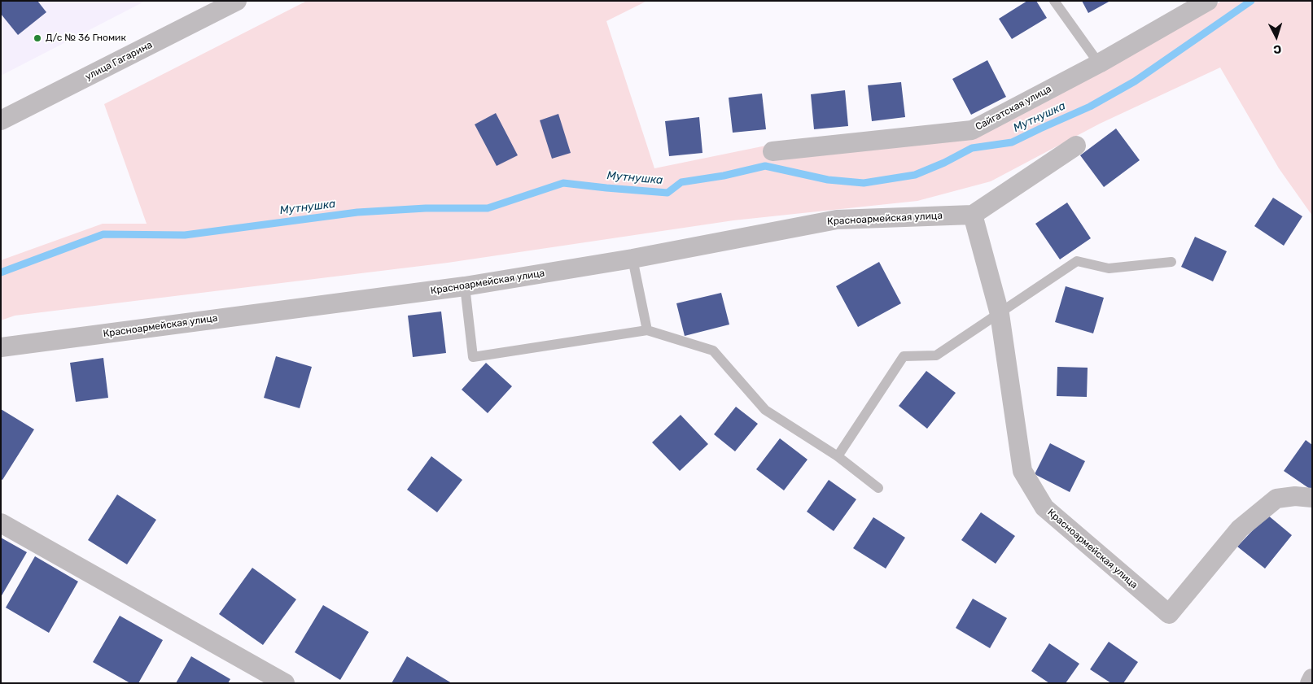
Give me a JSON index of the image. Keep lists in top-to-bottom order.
{
  "streets": {
    "street": ["улица Гагарина", "Сайгатская улица", "Красноармейская улица"]
  },
  "water": ["Мутнушка"],
  "places": ["Д/с № 36 Гномик"],
  "north": "bottom"
}
